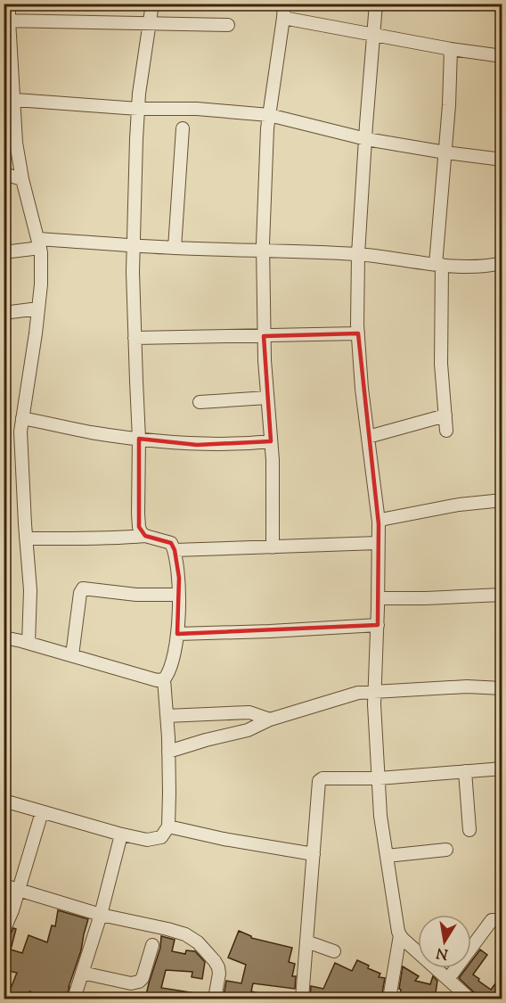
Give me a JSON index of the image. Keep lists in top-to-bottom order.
{
  "north": "bottom"
}
